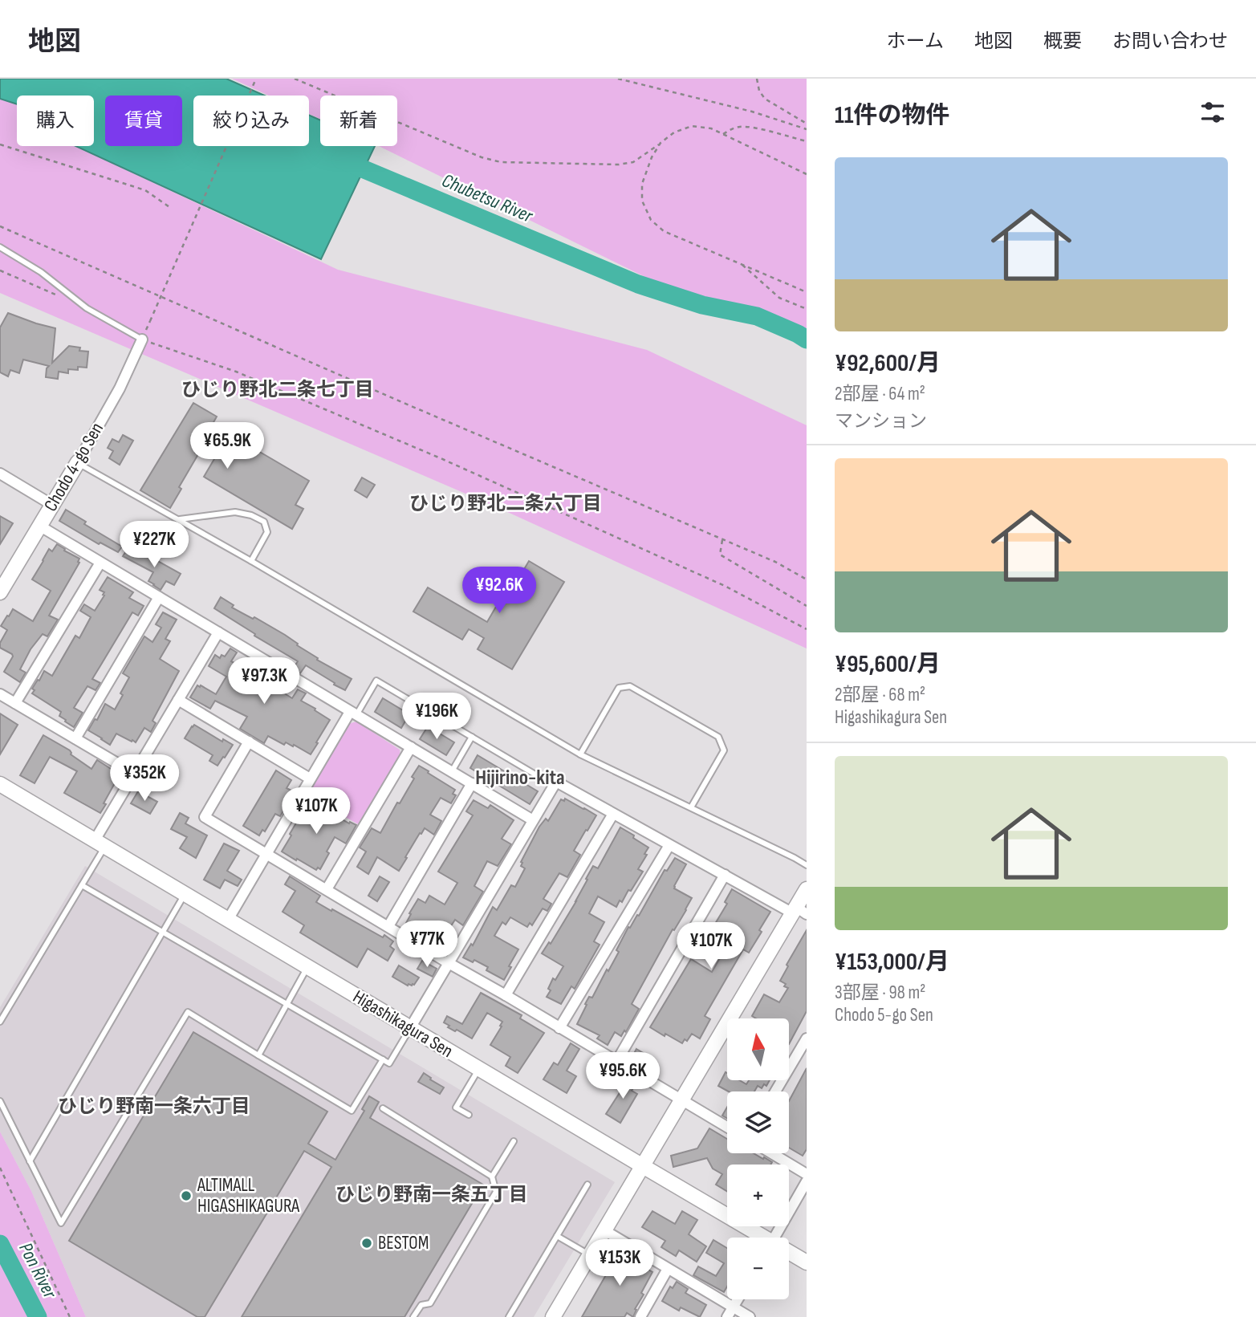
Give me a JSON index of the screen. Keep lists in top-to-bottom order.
{
  "streets": {
    "main road": ["Chodo 4-go Sen", "Higashikagura Sen"]
  },
  "districts": [
    "ひじり野北二条七丁目",
    "ひじり野北二条六丁目",
    "Hijirino-kita",
    "ひじり野南一条六丁目",
    "ひじり野南一条五丁目"
  ],
  "water": ["Chubetsu River", "Pon River"],
  "places": ["ALTIMALL HIGASHIKAGURA", "BESTOM"],
  "north": "top",
  "page": {
    "header": "地図",
    "nav": [
      "ホーム",
      "地図",
      "概要",
      "お問い合わせ"
    ],
    "heading": "11件の物件",
    "chip": [
      "購入",
      "賃貸",
      "絞り込み",
      "新着"
    ],
    "list": [
      {
        "name": "¥92,600/月",
        "note": "2部屋 · 64 m² · マンション"
      },
      {
        "name": "¥95,600/月",
        "note": "2部屋 · 68 m² · Higashikagura Sen"
      },
      {
        "name": "¥153,000/月",
        "note": "3部屋 · 98 m² · Chodo 5-go Sen"
      }
    ],
    "price": [
      "¥65.9K",
      "¥227K",
      "¥92.6K",
      "¥97.3K",
      "¥196K",
      "¥352K",
      "¥107K",
      "¥77K",
      "¥107K",
      "¥95.6K",
      "¥153K"
    ],
    "map_buttons": ["+", "−"]
  }
}
